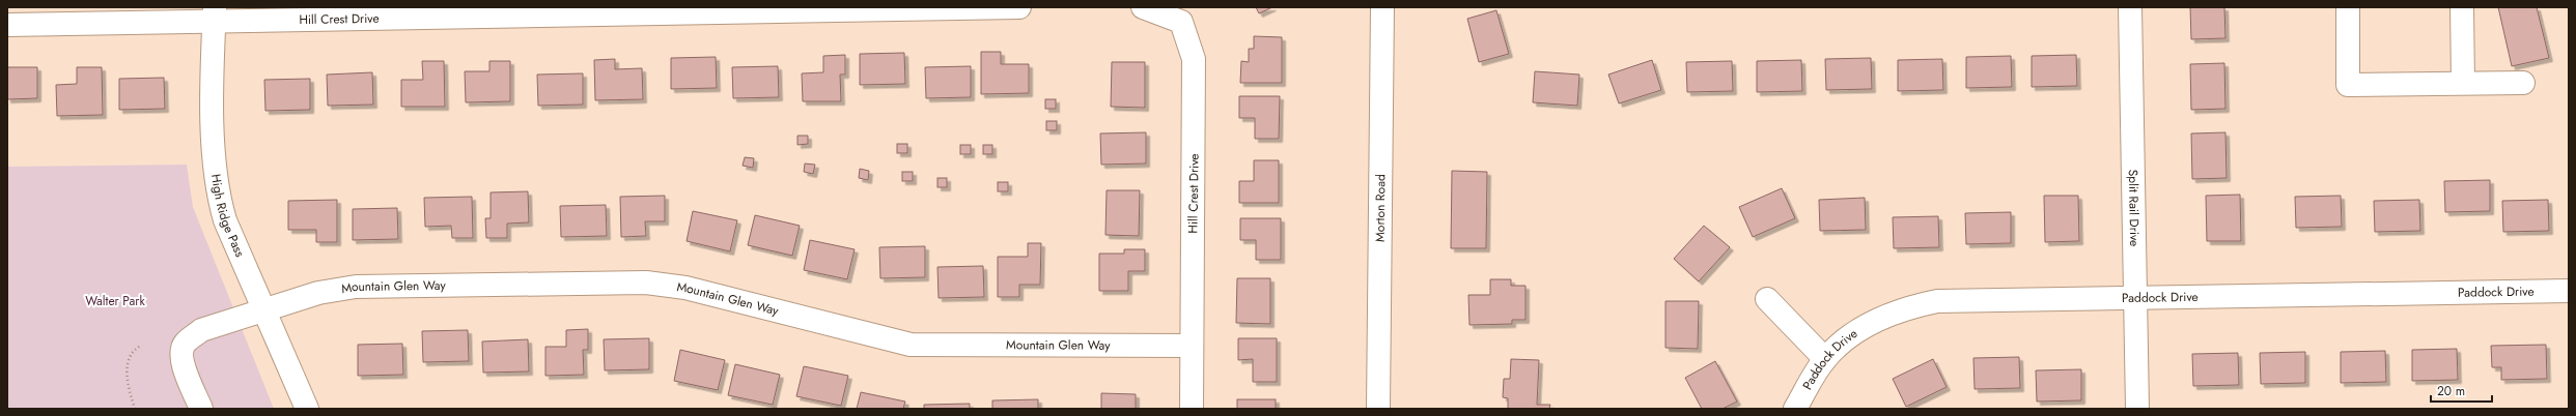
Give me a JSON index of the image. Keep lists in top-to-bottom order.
{
  "streets": {
    "street": [
      "Hill Crest Drive",
      "Morton Road",
      "Split Rail Drive",
      "High Ridge Pass",
      "Mountain Glen Way",
      "Paddock Drive"
    ]
  },
  "crossings": [
    ["Hill Crest Drive", "High Ridge Pass"],
    ["Hill Crest Drive", "Mountain Glen Way"],
    ["Split Rail Drive", "Paddock Drive"],
    ["High Ridge Pass", "Mountain Glen Way"]
  ],
  "parks": ["Walter Park"],
  "scale_bar": "20 m"
}
